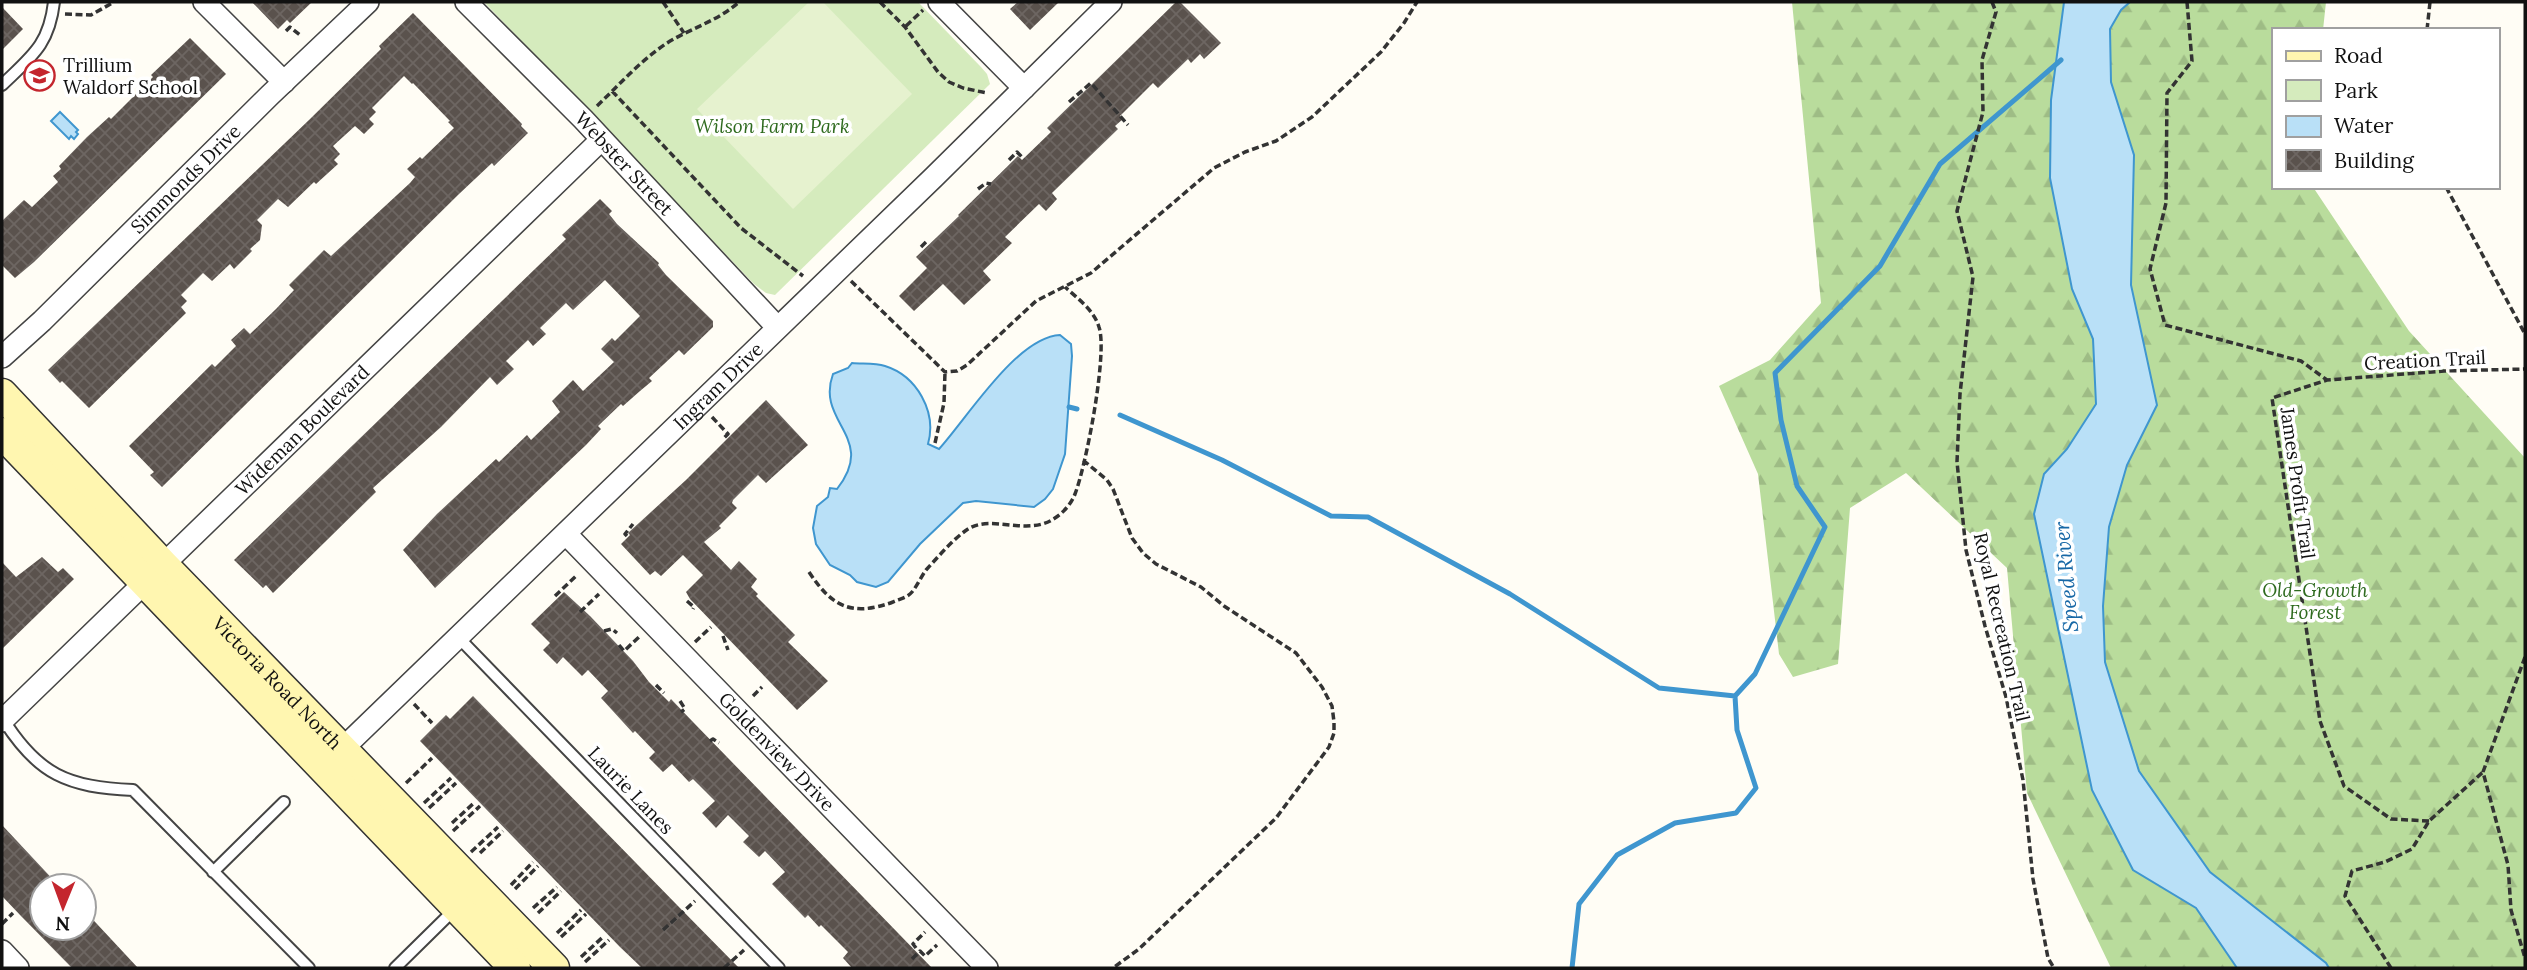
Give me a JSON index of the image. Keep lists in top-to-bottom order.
{
  "streets": {
    "main road": ["Victoria Road North"],
    "street": [
      "Webster Street",
      "Simmonds Drive",
      "Ingram Drive",
      "Wideman Boulevard",
      "Goldenview Drive"
    ],
    "lane": ["Laurie Lanes"],
    "path": ["Creation Trail", "James Profit Trail", "Royal Recreation Trail"]
  },
  "crossings": [
    ["Webster Street", "Ingram Drive"],
    ["Webster Street", "Wideman Boulevard"],
    ["Creation Trail", "James Profit Trail"],
    ["Ingram Drive", "Victoria Road North"],
    ["Ingram Drive", "Goldenview Drive"],
    ["Ingram Drive", "Laurie Lanes"],
    ["Wideman Boulevard", "Victoria Road North"]
  ],
  "water": ["Speed River"],
  "parks": ["Wilson Farm Park", "Old-Growth Forest"],
  "places": {
    "school or university": ["Trillium Waldorf School"]
  },
  "legend": [
    "Road",
    "Park",
    "Water",
    "Building"
  ],
  "north": "bottom"
}
